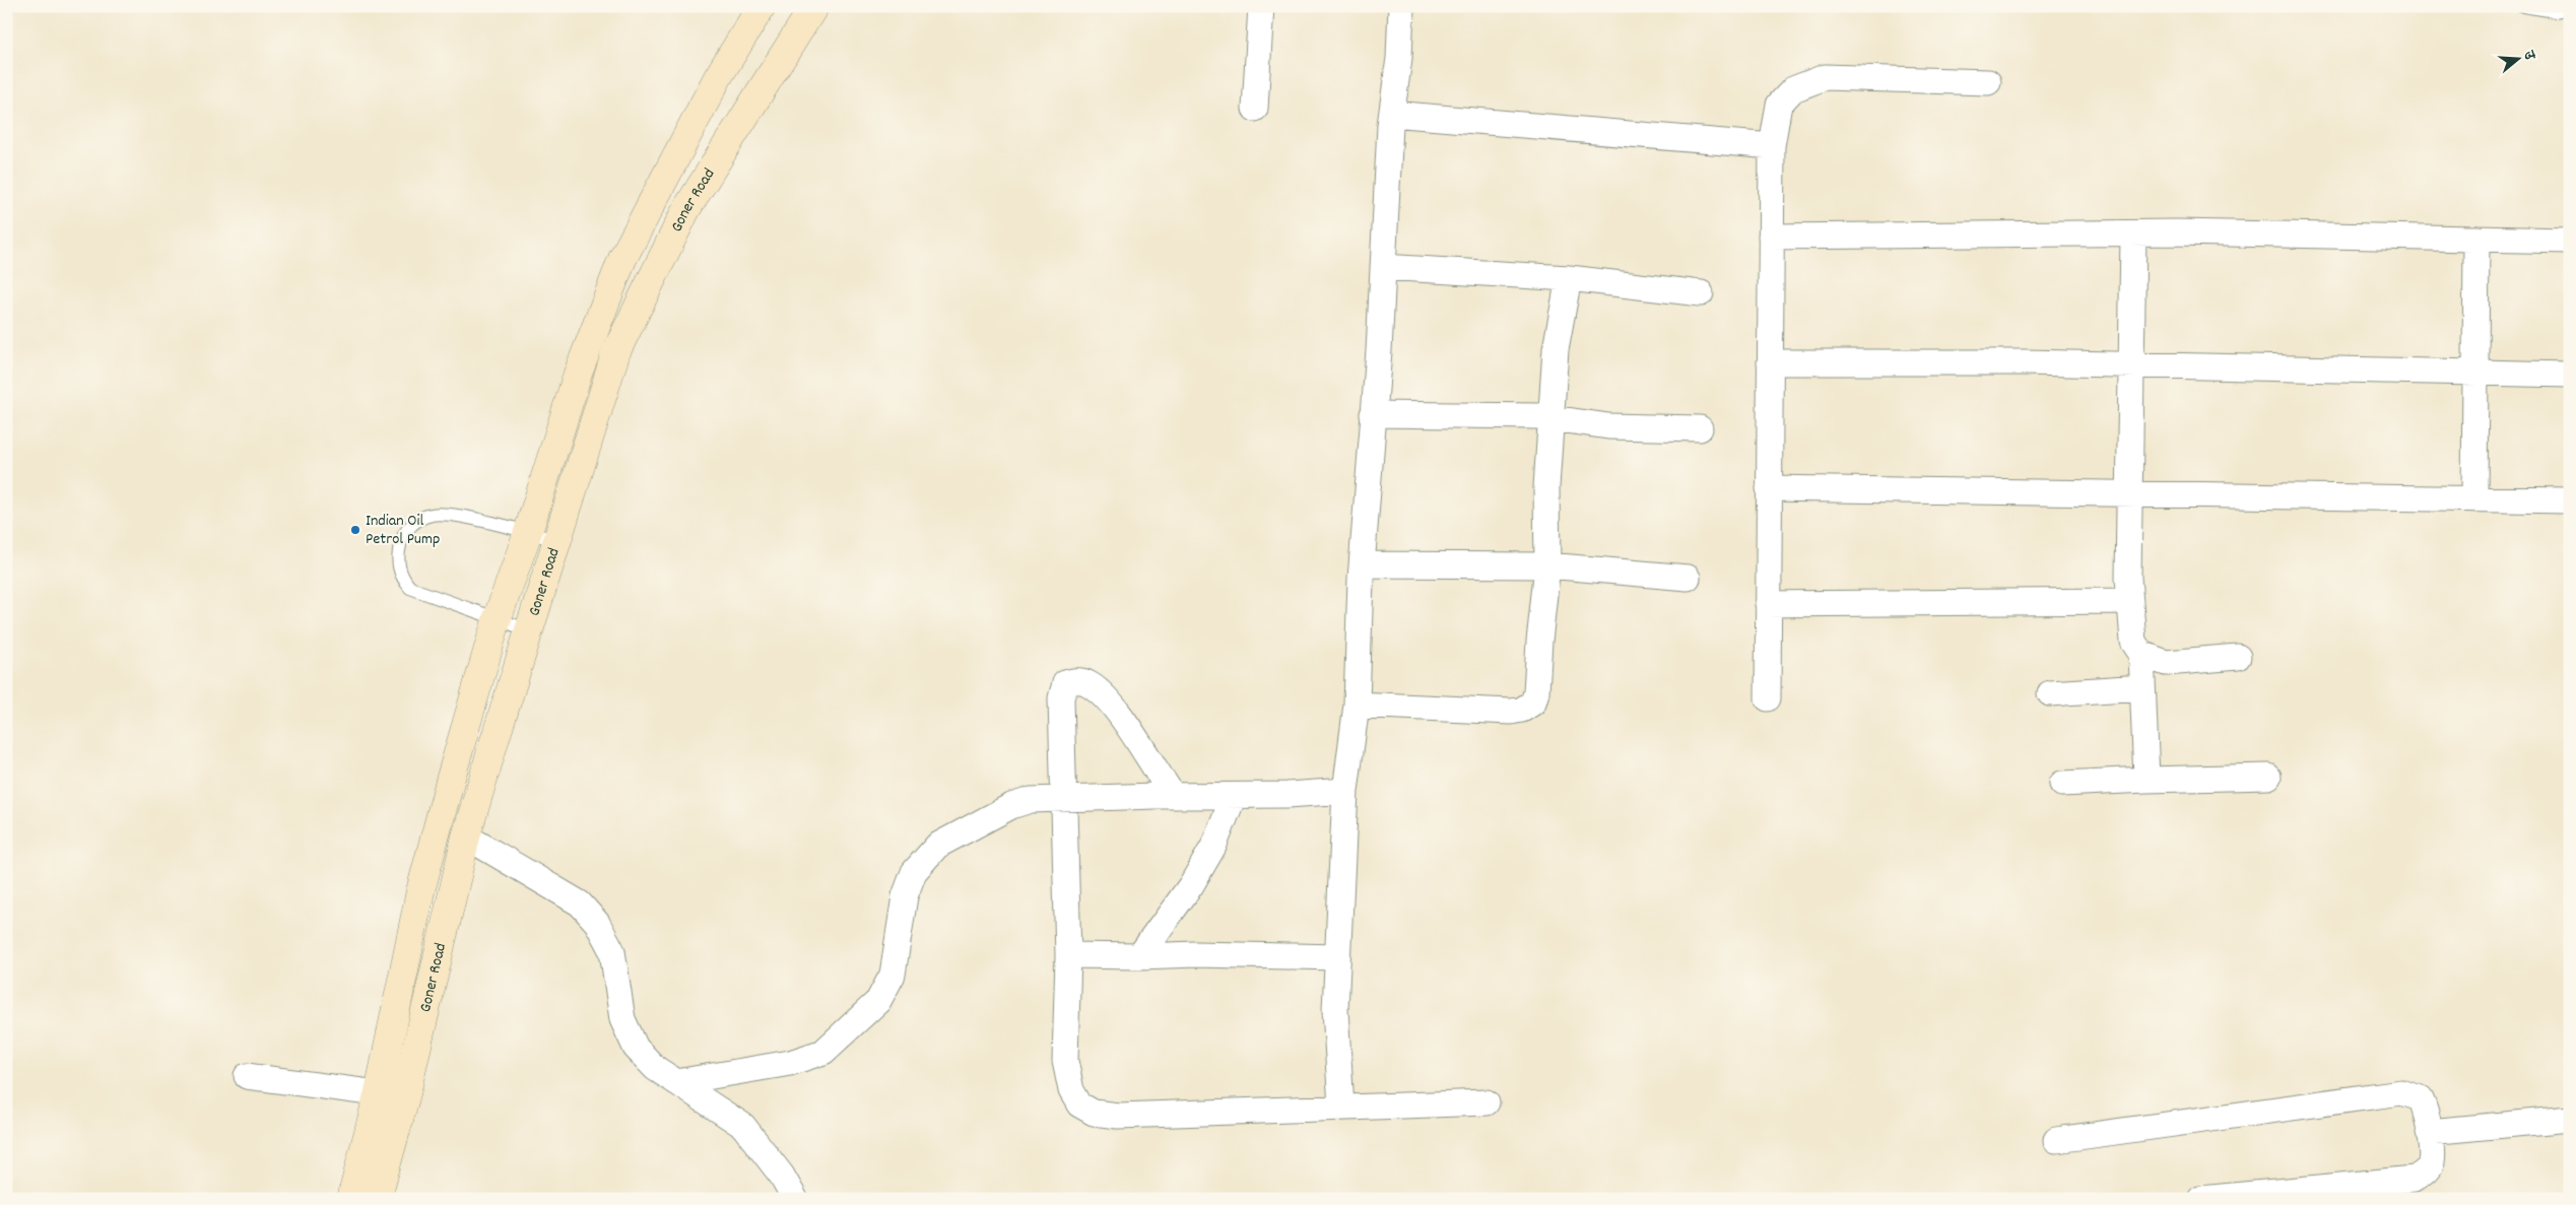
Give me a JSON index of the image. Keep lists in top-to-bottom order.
{
  "streets": {
    "street": ["Goner Road"]
  },
  "places": ["Indian Oil Petrol Pump"],
  "north": "right"
}
